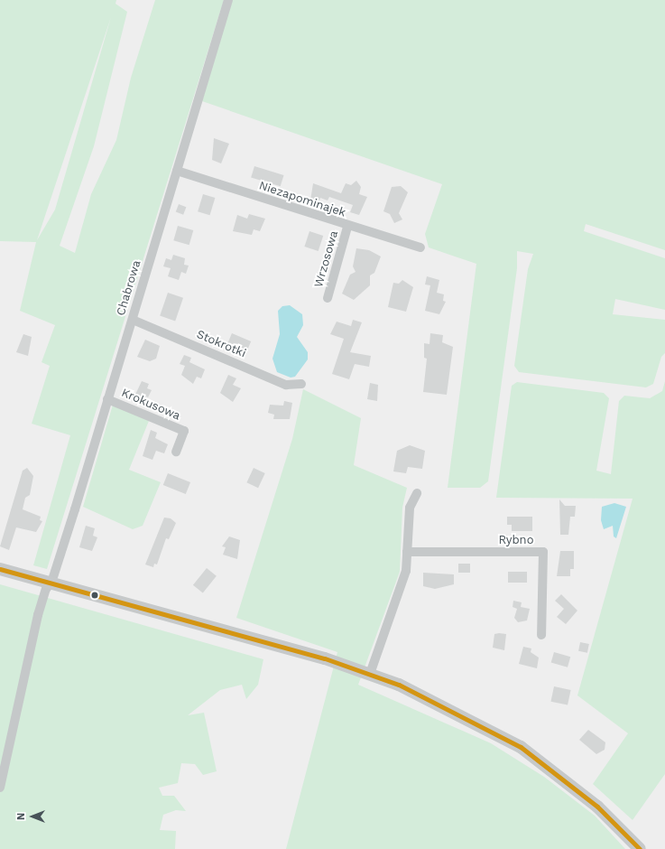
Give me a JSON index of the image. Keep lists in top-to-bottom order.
{
  "streets": {
    "street": [
      "Niezapominajek",
      "Wrzosowa",
      "Chabrowa",
      "Stokrotki",
      "Krokusowa",
      "Rybno"
    ]
  },
  "crossings": [
    ["Niezapominajek", "Wrzosowa"],
    ["Niezapominajek", "Chabrowa"],
    ["Chabrowa", "Stokrotki"],
    ["Chabrowa", "Krokusowa"]
  ],
  "north": "left"
}
